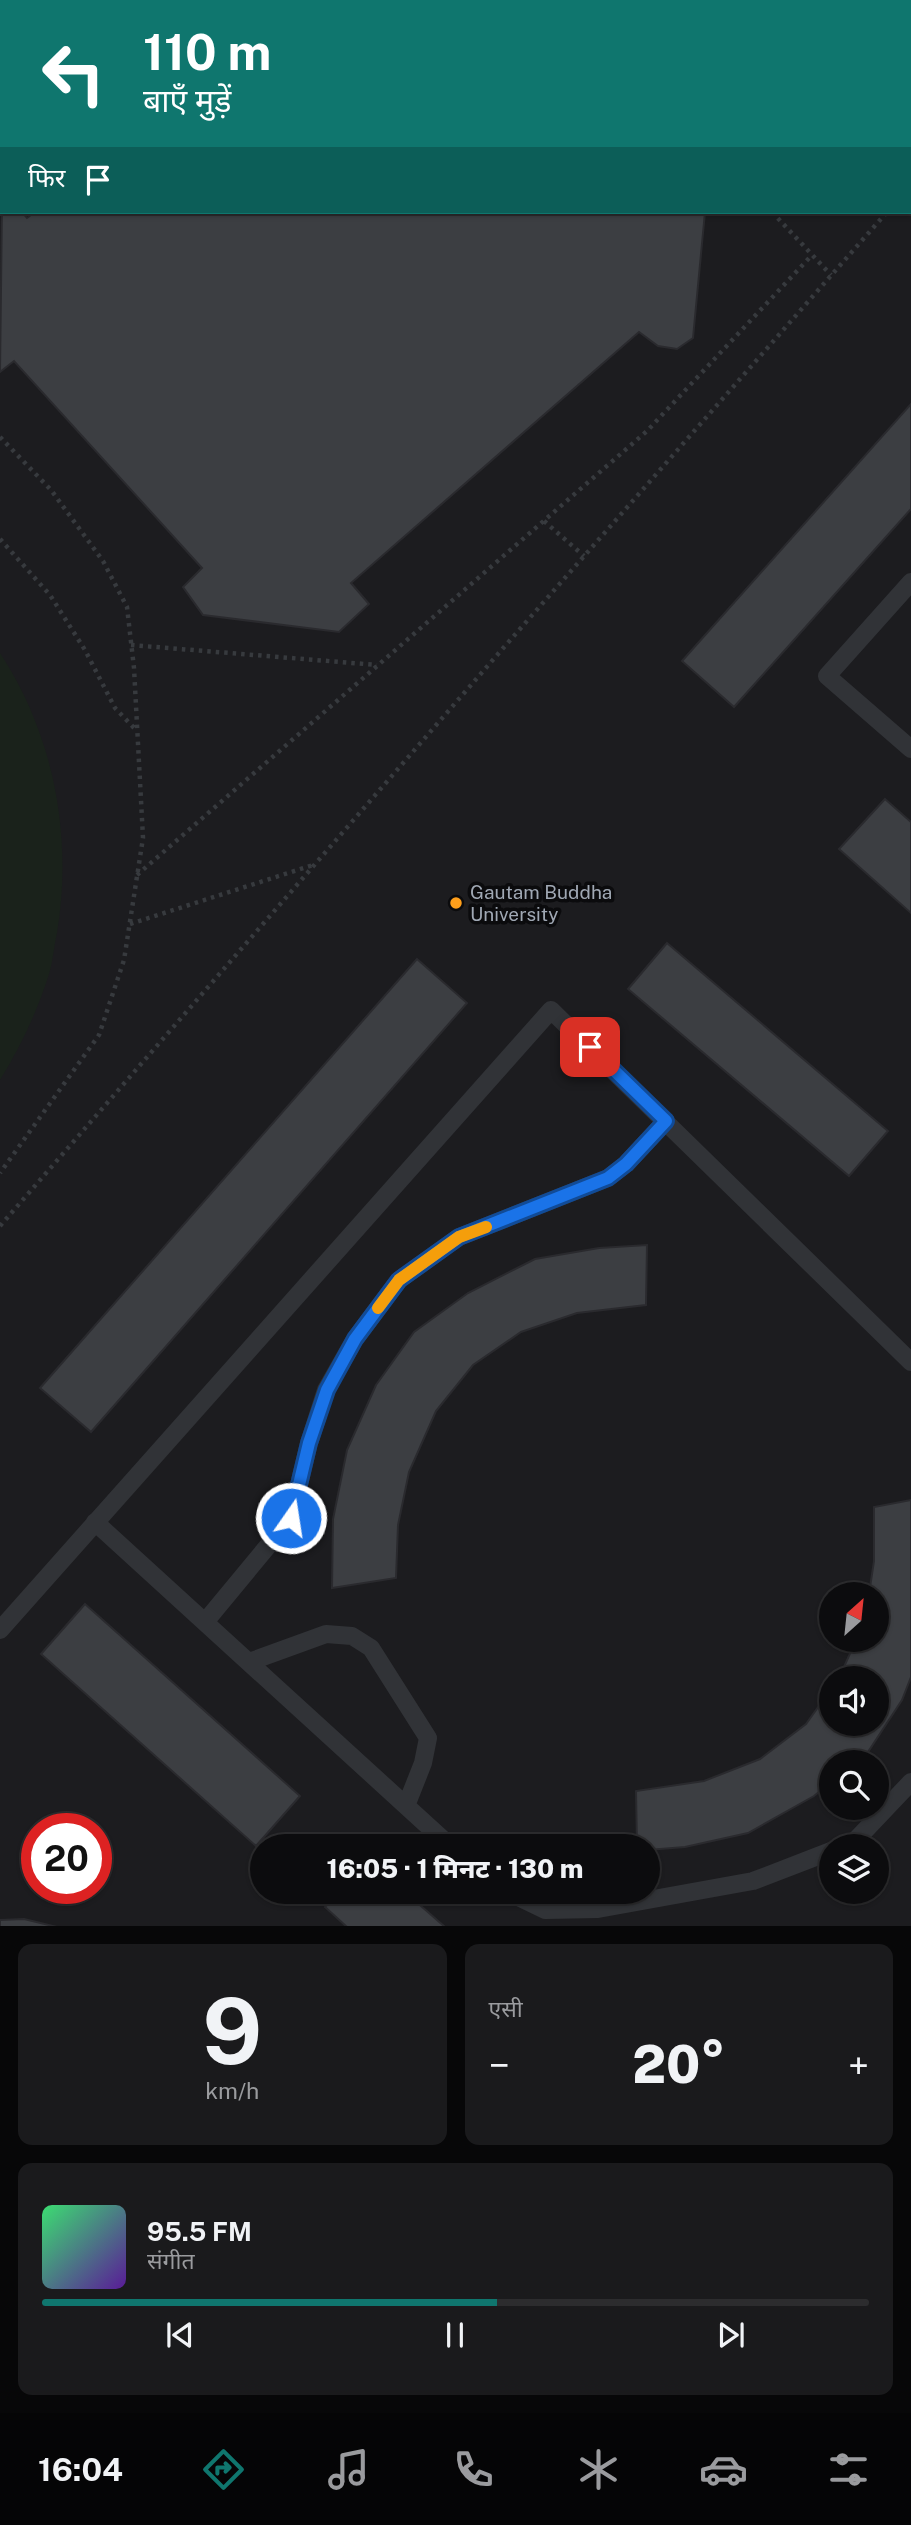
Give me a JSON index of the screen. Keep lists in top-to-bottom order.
{
  "places": ["Gautam Buddha University"],
  "north": "top right",
  "page": {
    "turn": ["110 m", "बाएँ मुड़ें"],
    "then": "फिर",
    "limit": "20",
    "trip": "16:05 · 1 मिनट · 130 m",
    "tile": [
      ["9", "km/h"],
      "एसी"
    ],
    "heat": ["−", "20°", "+"],
    "song": ["95.5 FM", "संगीत"],
    "tabs": "16:04"
  }
}
